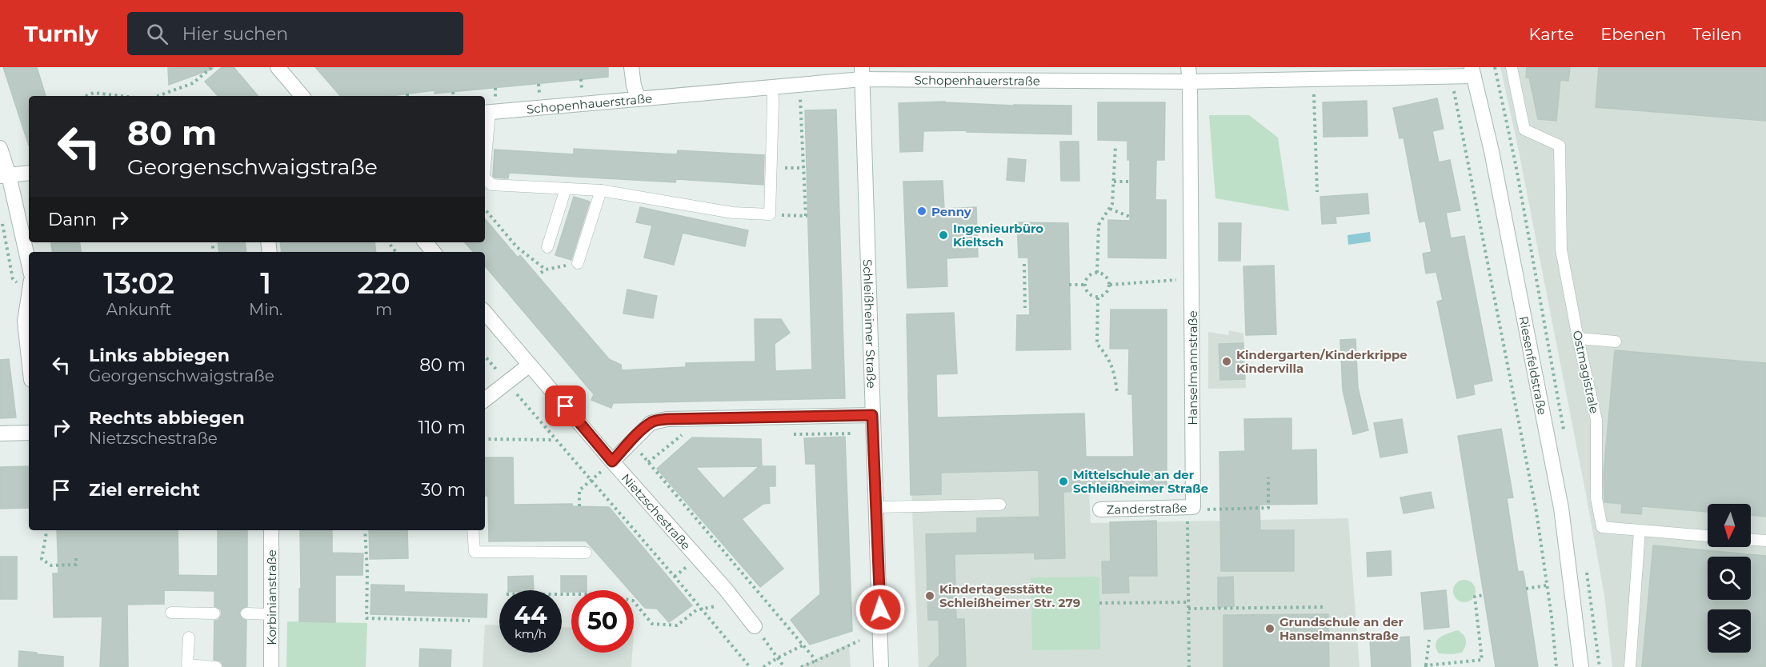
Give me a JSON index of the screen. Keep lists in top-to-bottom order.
{
  "streets": {
    "street": [
      "Schopenhauerstraße",
      "Schleißheimer Straße",
      "Riesenfeldstraße",
      "Hanselmannstraße",
      "Zanderstraße",
      "Nietzschestraße",
      "Korbinianstraße"
    ],
    "lane": ["Ostmagistrale"]
  },
  "crossings": [
    ["Schopenhauerstraße", "Schleißheimer Straße"],
    ["Schopenhauerstraße", "Riesenfeldstraße"],
    ["Schopenhauerstraße", "Hanselmannstraße"],
    ["Hanselmannstraße", "Zanderstraße"]
  ],
  "places": [
    "Penny",
    "Ingenieurbüro Kieltsch",
    "Kindergarten/Kinderkrippe Kindervilla",
    "Mittelschule an der Schleißheimer Straße",
    "Kindertagesstätte Schleißheimer Str. 279",
    "Grundschule an der Hanselmannstraße"
  ],
  "north": "bottom",
  "page": {
    "header": "Turnly",
    "search": "Hier suchen",
    "nav": ["Karte", "Ebenen", "Teilen"],
    "turn": ["80 m", "Georgenschwaigstraße"],
    "then": "Dann",
    "eta": [
      "13:02",
      "Ankunft",
      "1",
      "Min.",
      "220",
      "m"
    ],
    "list": [
      {
        "name": "Links abbiegen",
        "note": "Georgenschwaigstraße",
        "value": "80 m"
      },
      {
        "name": "Rechts abbiegen",
        "note": "Nietzschestraße",
        "value": "110 m"
      },
      {
        "name": "Ziel erreicht",
        "value": "30 m"
      }
    ],
    "speed": "44 km/h",
    "limit": "50"
  }
}
